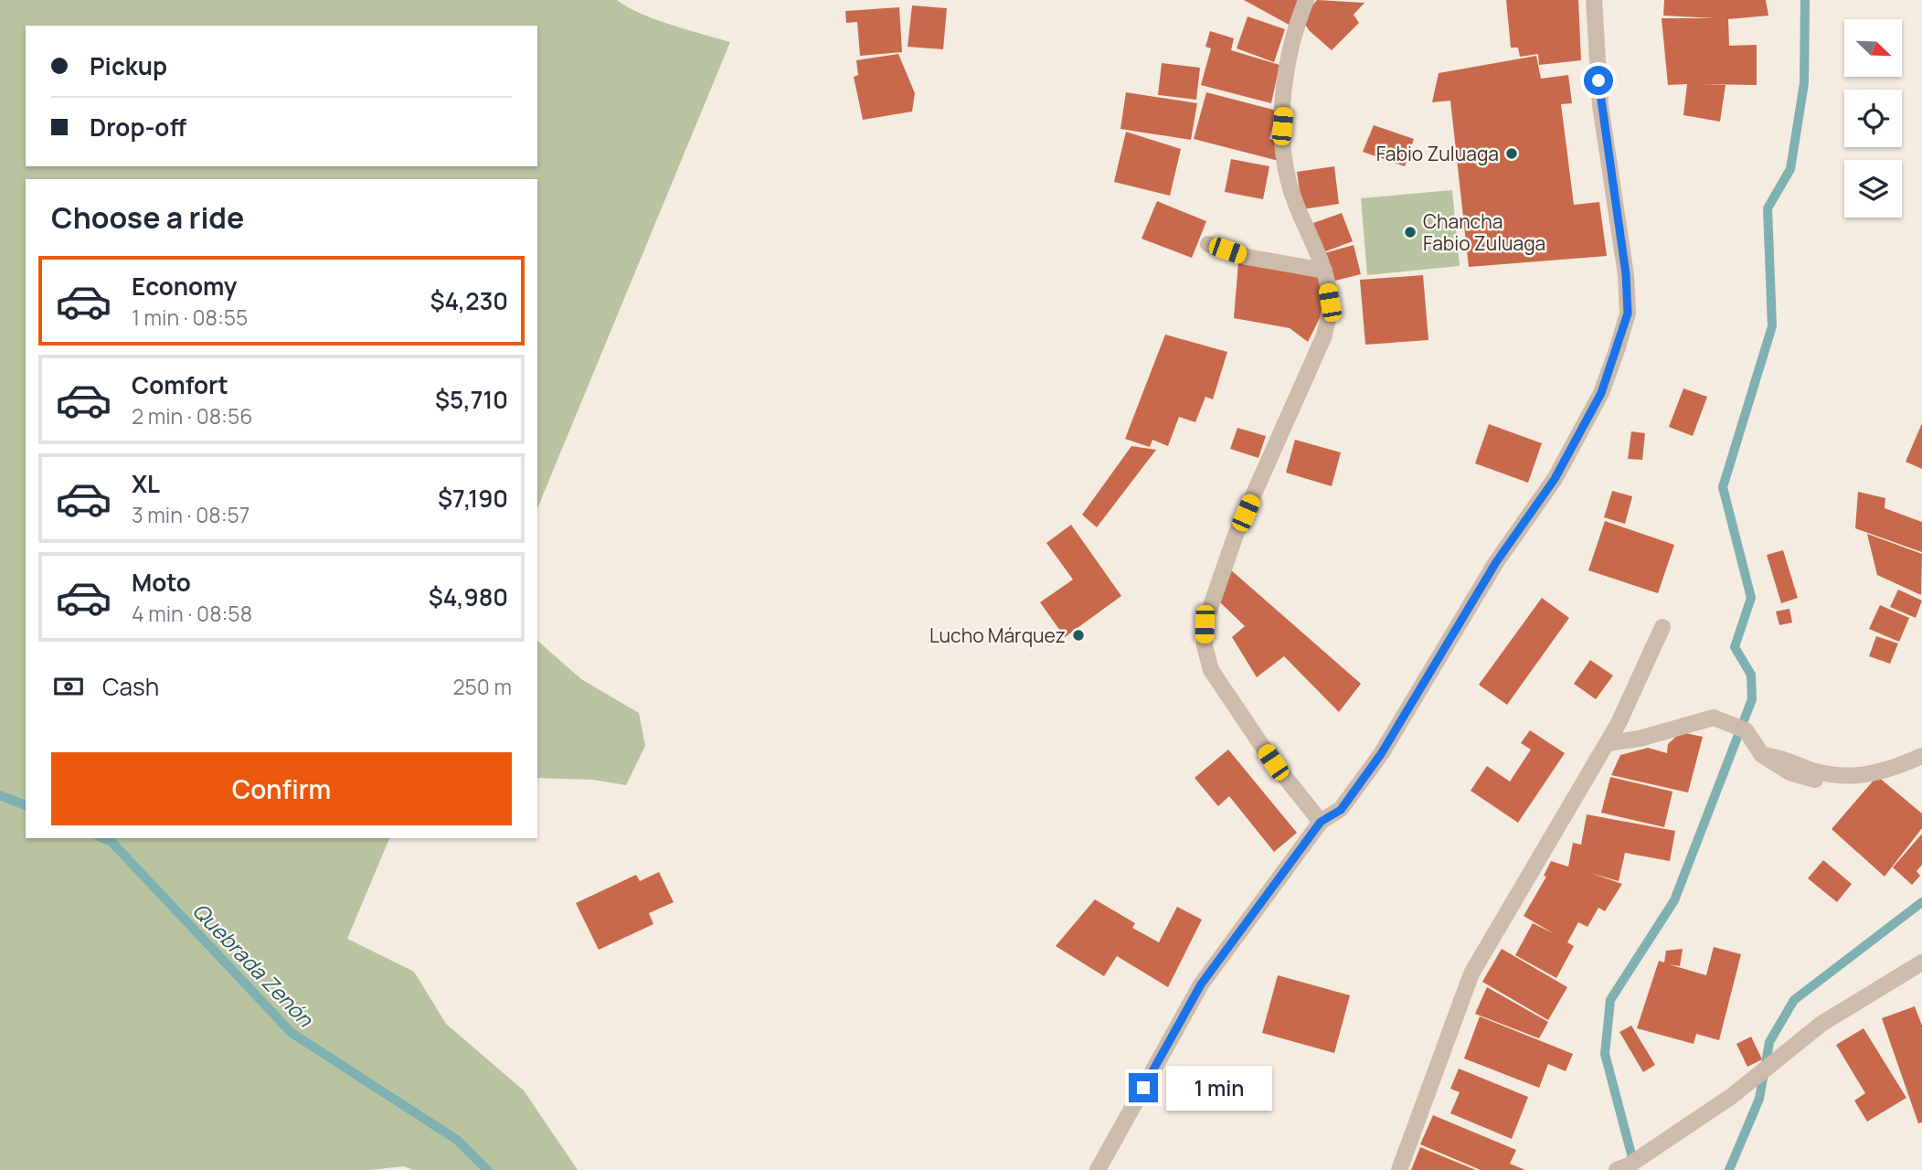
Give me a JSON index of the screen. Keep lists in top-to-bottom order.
{
  "water": ["Quebrada Zenón"],
  "places": ["Fabio Zuluaga", "Chancha Fabio Zuluaga", "Lucho Márquez"],
  "north": "bottom right",
  "page": {
    "banner": ["Pickup", "Drop-off"],
    "heading": "Choose a ride",
    "list": [
      {
        "name": "Economy",
        "note": "1 min · 08:55",
        "value": "$4,230"
      },
      {
        "name": "Comfort",
        "note": "2 min · 08:56",
        "value": "$5,710"
      },
      {
        "name": "XL",
        "note": "3 min · 08:57",
        "value": "$7,190"
      },
      {
        "name": "Moto",
        "note": "4 min · 08:58",
        "value": "$4,980"
      }
    ],
    "pay": ["Cash", "250 m"],
    "buttons": "Confirm",
    "bubble": "1 min"
  }
}
